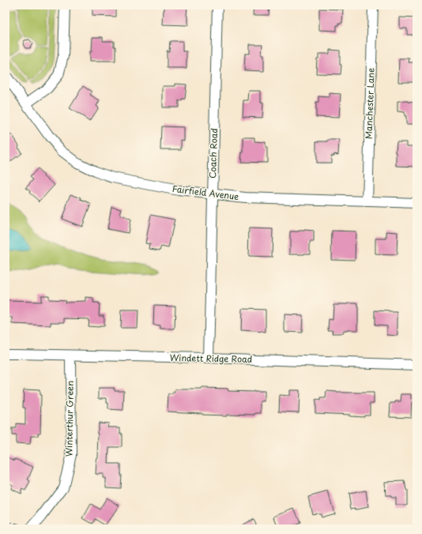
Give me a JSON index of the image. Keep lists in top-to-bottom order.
{
  "streets": {
    "street": [
      "Manchester Lane",
      "Coach Road",
      "Fairfield Avenue",
      "Windett Ridge Road",
      "Winterthur Green"
    ]
  },
  "crossings": [
    ["Manchester Lane", "Fairfield Avenue"],
    ["Coach Road", "Fairfield Avenue"],
    ["Coach Road", "Windett Ridge Road"],
    ["Windett Ridge Road", "Winterthur Green"]
  ]
}
